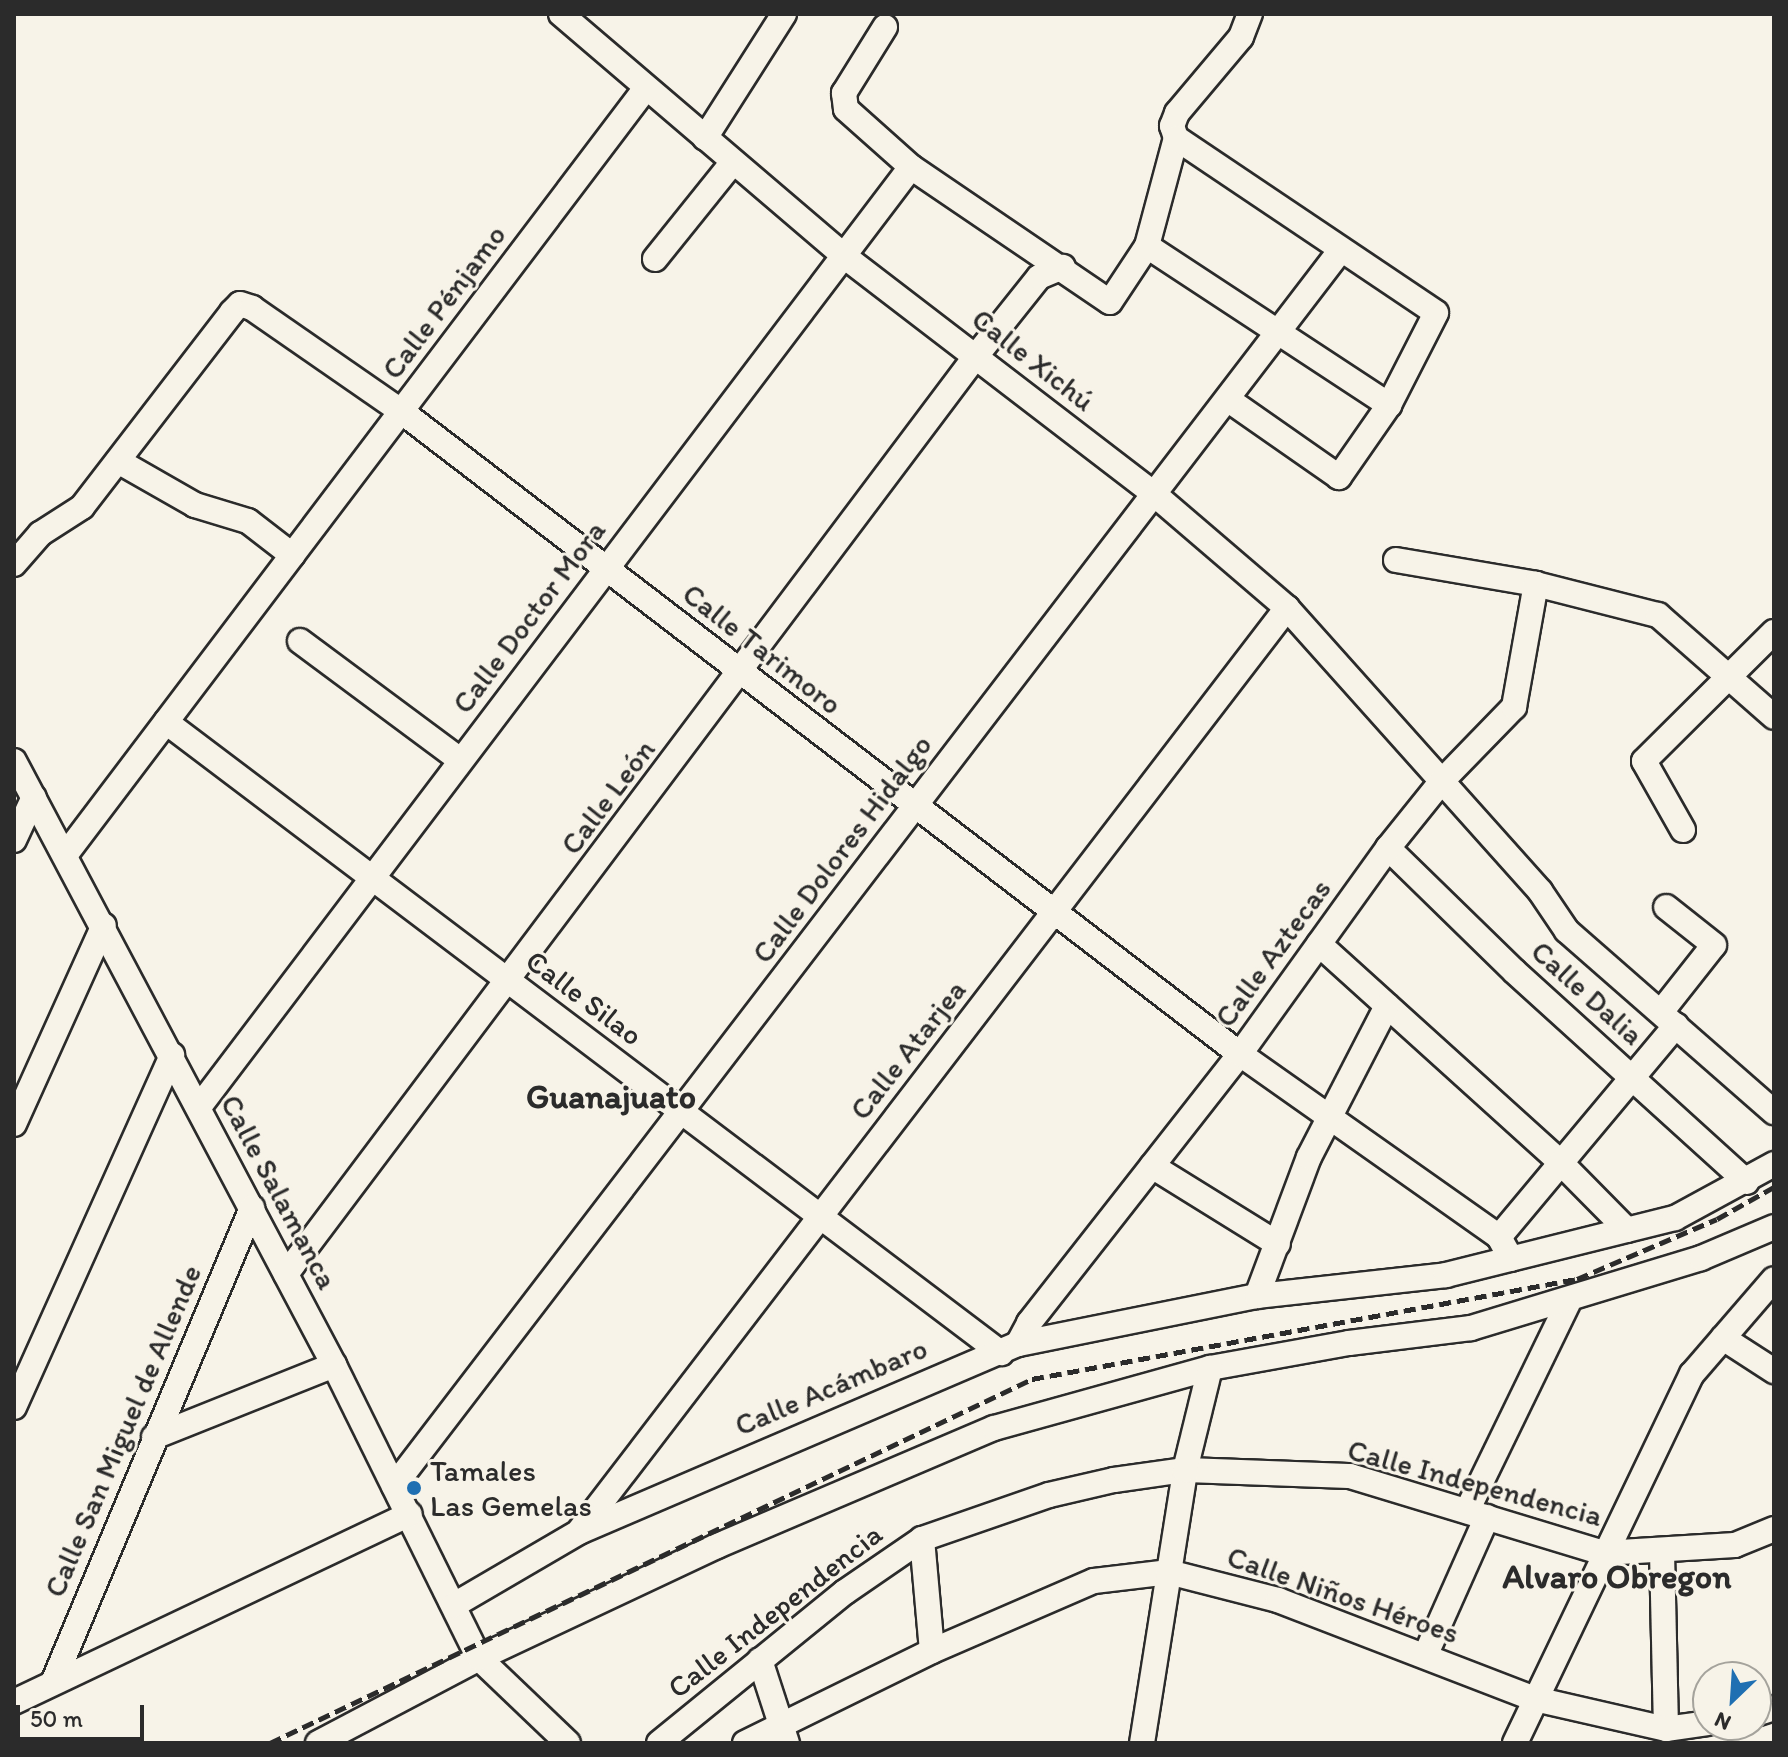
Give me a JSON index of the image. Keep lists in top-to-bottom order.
{
  "streets": {
    "street": [
      "Calle Pénjamo",
      "Calle Xichú",
      "Calle Doctor Mora",
      "Calle Tarimoro",
      "Calle León",
      "Calle Dolores Hidalgo",
      "Calle Aztecas",
      "Calle Dalia",
      "Calle Silao",
      "Calle Atarjea",
      "Calle Salamanca",
      "Calle Acámbaro",
      "Calle San Miguel de Allende",
      "Calle Independencia",
      "Calle Niños Héroes"
    ]
  },
  "crossings": [
    ["Calle Pénjamo", "Calle Xichú"],
    ["Calle Pénjamo", "Calle Tarimoro"],
    ["Calle Pénjamo", "Calle Silao"],
    ["Calle Pénjamo", "Calle Salamanca"],
    ["Calle Xichú", "Calle Doctor Mora"],
    ["Calle Xichú", "Calle León"],
    ["Calle Xichú", "Calle Dolores Hidalgo"],
    ["Calle Xichú", "Calle Aztecas"],
    ["Calle Xichú", "Calle Atarjea"],
    ["Calle Doctor Mora", "Calle Tarimoro"],
    ["Calle Doctor Mora", "Calle Silao"],
    ["Calle Doctor Mora", "Calle Salamanca"],
    ["Calle Tarimoro", "Calle León"],
    ["Calle Tarimoro", "Calle Dolores Hidalgo"],
    ["Calle Tarimoro", "Calle Aztecas"],
    ["Calle Tarimoro", "Calle Atarjea"],
    ["Calle León", "Calle Silao"],
    ["Calle León", "Calle Salamanca"],
    ["Calle Dolores Hidalgo", "Calle Silao"],
    ["Calle Dolores Hidalgo", "Calle Salamanca"],
    ["Calle Aztecas", "Calle Dalia"],
    ["Calle Aztecas", "Calle Silao"],
    ["Calle Aztecas", "Calle Acámbaro"],
    ["Calle Dalia", "Calle Acámbaro"],
    ["Calle Silao", "Calle Atarjea"],
    ["Calle Silao", "Calle Acámbaro"],
    ["Calle Atarjea", "Calle Acámbaro"],
    ["Calle Salamanca", "Calle Acámbaro"],
    ["Calle Salamanca", "Calle San Miguel de Allende"]
  ],
  "districts": ["Guanajuato", "Alvaro Obregon"],
  "places": ["Tamales Las Gemelas"],
  "scale_bar": "50 m",
  "north": "bottom left"
}
